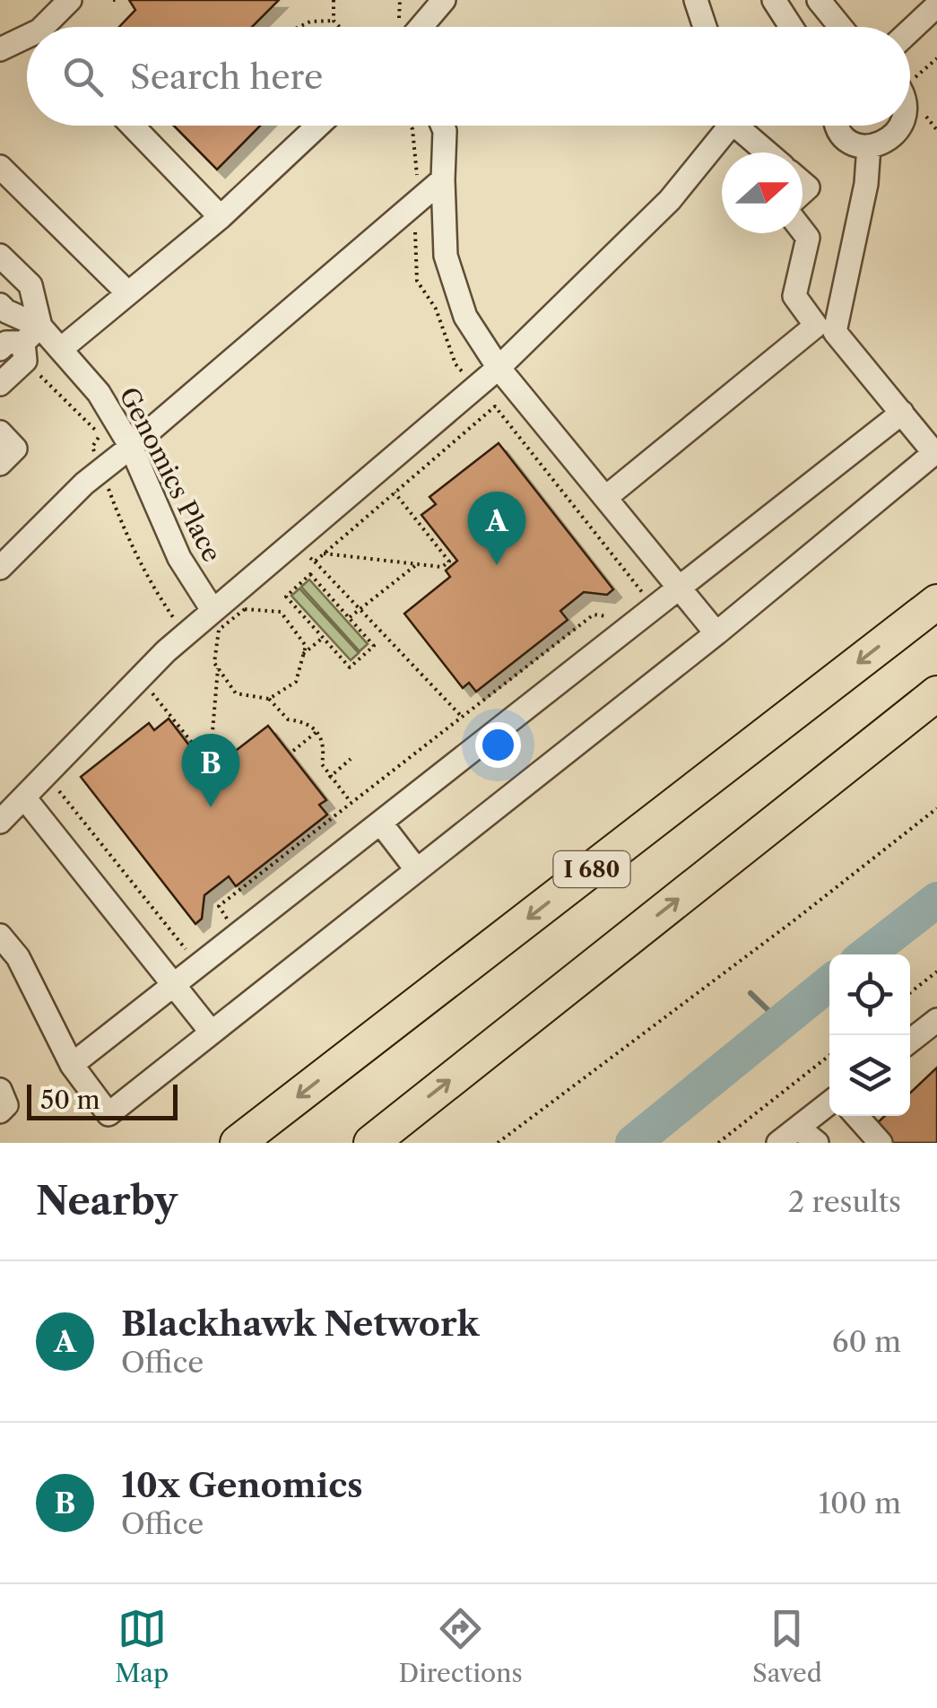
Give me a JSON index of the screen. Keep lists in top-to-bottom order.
{
  "streets": {
    "highway": ["I 680"],
    "street": ["Genomics Place"]
  },
  "scale_bar": "50 m",
  "north": "right",
  "page": {
    "search": "Search here",
    "pins": ["A", "B"],
    "scale": "50 m",
    "heading": ["Nearby", "2 results"],
    "list": [
      {
        "mark": "A",
        "name": "Blackhawk Network",
        "note": "Office",
        "value": "60 m"
      },
      {
        "mark": "B",
        "name": "10x Genomics",
        "note": "Office",
        "value": "100 m"
      }
    ],
    "nav": ["Map", "Directions", "Saved"]
  }
}
